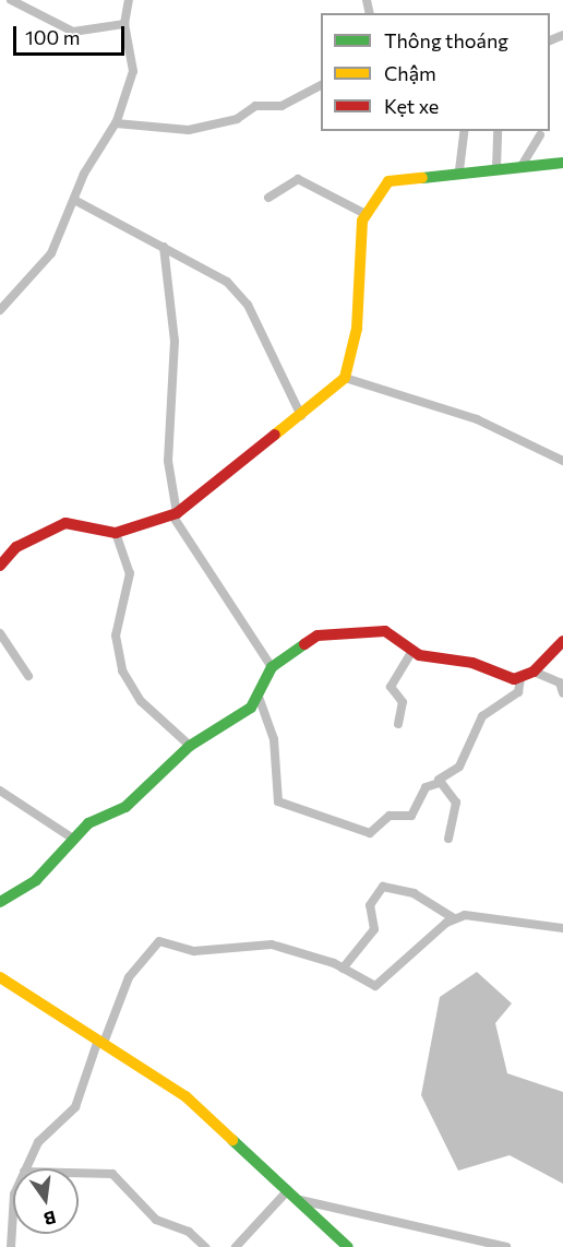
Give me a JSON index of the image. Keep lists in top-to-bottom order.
{
  "legend": ["Thông thoáng", "Chậm", "Kẹt xe"],
  "scale_bar": "100 m",
  "north": "bottom"
}
